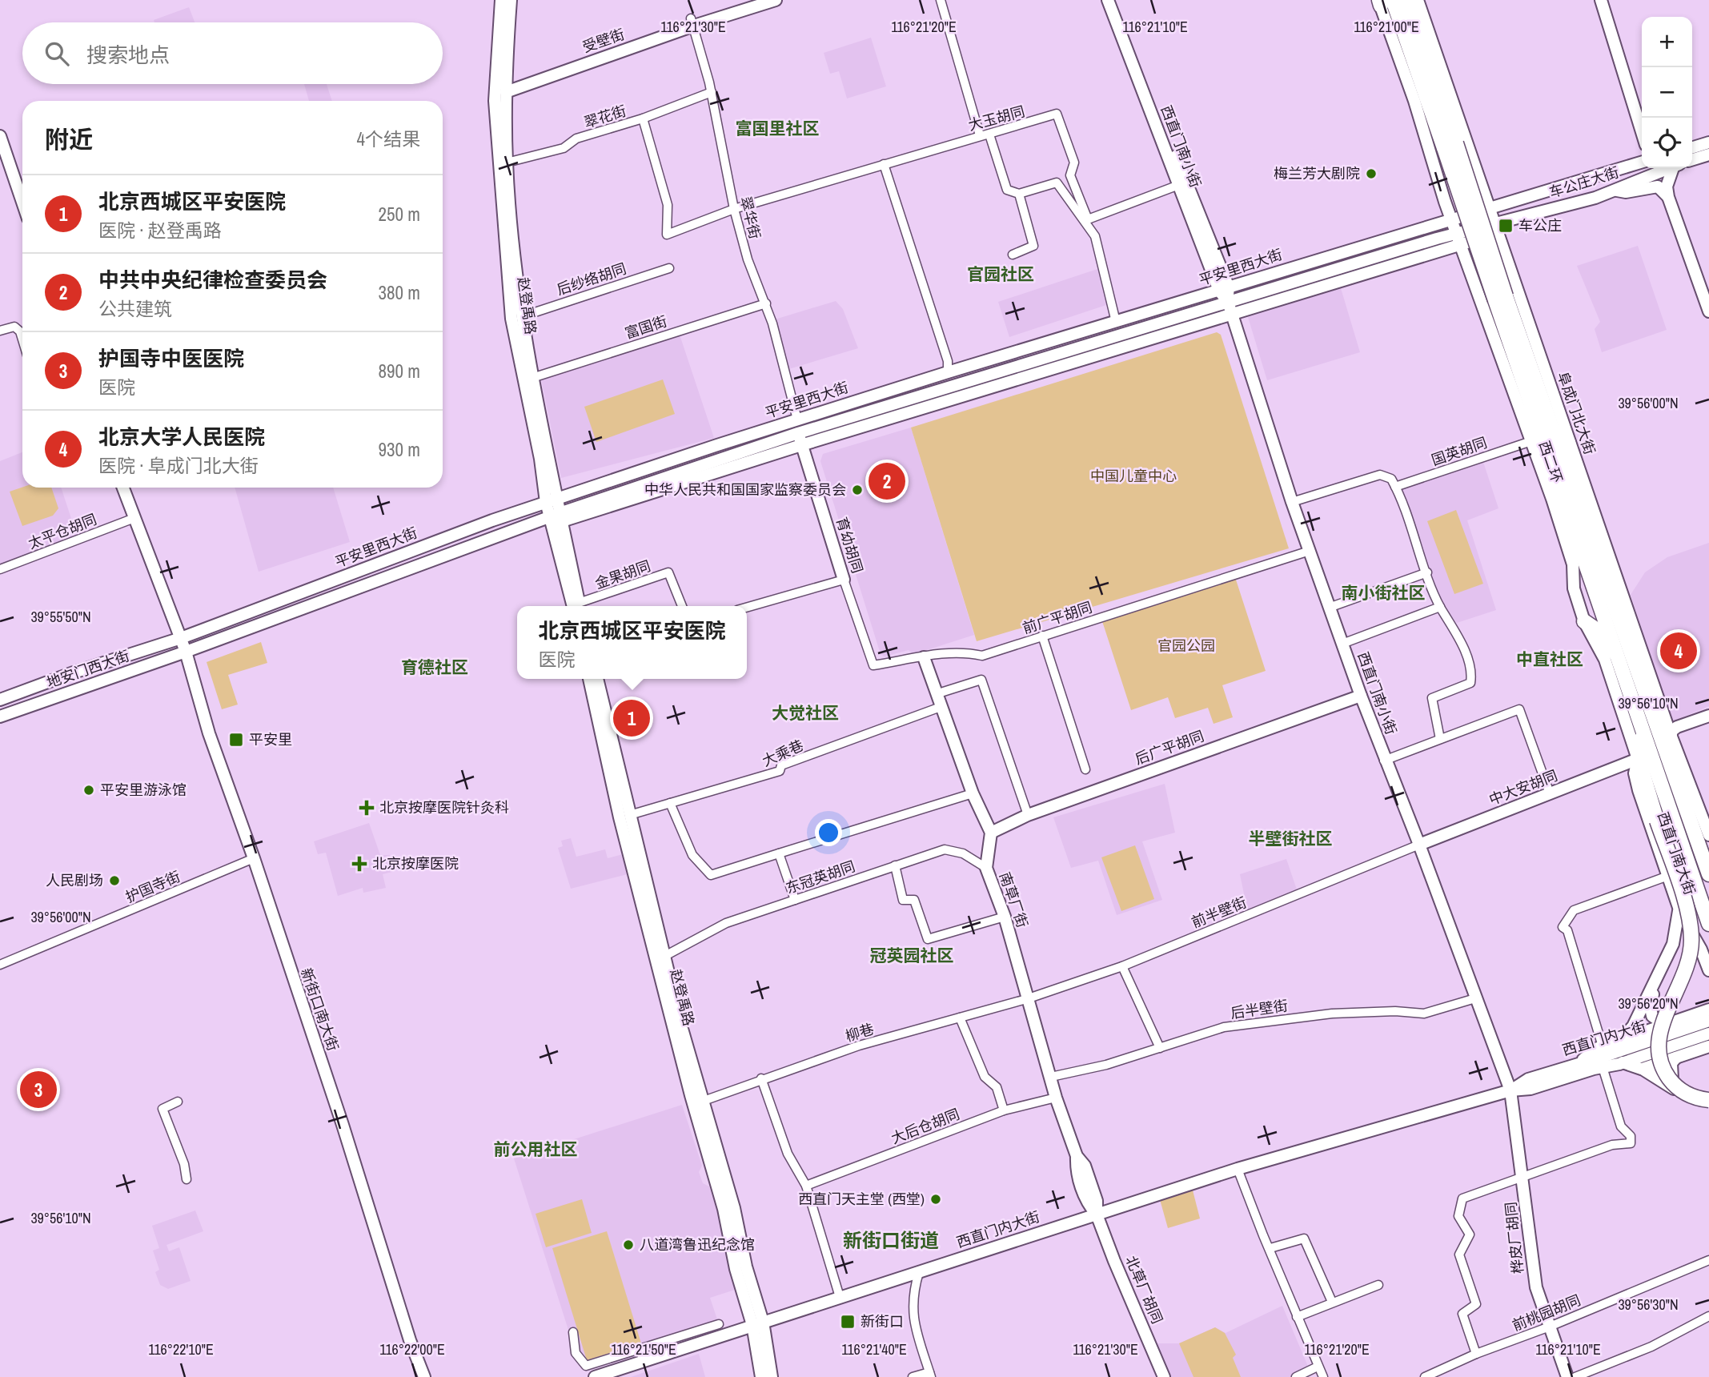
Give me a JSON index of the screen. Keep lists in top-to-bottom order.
{
  "streets": {
    "highway": ["西二环"],
    "main road": [
      "受壁街",
      "西直门南小街",
      "车公庄大街",
      "平安里西大街",
      "赵登禹路",
      "阜成门北大街",
      "育幼胡同",
      "地安门西大街",
      "后广平胡同",
      "中大安胡同",
      "西直门南大街",
      "南草厂街",
      "新街口南大街",
      "西直门内大街",
      "桦皮厂胡同",
      "北草厂胡同"
    ],
    "street": [
      "翠花街",
      "大玉胡同",
      "翠华街",
      "后纱络胡同",
      "富国街",
      "国英胡同",
      "太平仓胡同",
      "金果胡同",
      "前广平胡同",
      "大乘巷",
      "东冠英胡同",
      "护国寺街",
      "前半壁街",
      "后半壁街",
      "柳巷",
      "大后仓胡同",
      "前桃园胡同"
    ]
  },
  "crossings": [
    ["受壁街", "翠华街"],
    ["受壁街", "赵登禹路"],
    ["翠花街", "大玉胡同"],
    ["翠花街", "翠华街"],
    ["翠花街", "赵登禹路"],
    ["大玉胡同", "西直门南小街"],
    ["大玉胡同", "翠华街"],
    ["西直门南小街", "平安里西大街"],
    ["西直门南小街", "前广平胡同"],
    ["西直门南小街", "后广平胡同"],
    ["西直门南小街", "中大安胡同"],
    ["西直门南小街", "前半壁街"],
    ["西直门南小街", "后半壁街"],
    ["西直门南小街", "西直门内大街"],
    ["西直门南小街", "桦皮厂胡同"],
    ["车公庄大街", "平安里西大街"],
    ["车公庄大街", "阜成门北大街"],
    ["翠华街", "平安里西大街"],
    ["翠华街", "富国街"],
    ["翠华街", "育幼胡同"],
    ["平安里西大街", "赵登禹路"],
    ["平安里西大街", "育幼胡同"],
    ["平安里西大街", "地安门西大街"],
    ["平安里西大街", "新街口南大街"],
    ["后纱络胡同", "赵登禹路"],
    ["赵登禹路", "富国街"],
    ["赵登禹路", "大乘巷"],
    ["赵登禹路", "东冠英胡同"],
    ["赵登禹路", "柳巷"],
    ["赵登禹路", "西直门内大街"],
    ["太平仓胡同", "新街口南大街"],
    ["育幼胡同", "前广平胡同"],
    ["地安门西大街", "新街口南大街"],
    ["后广平胡同", "南草厂街"],
    ["中大安胡同", "西直门南大街"],
    ["中大安胡同", "前半壁街"],
    ["东冠英胡同", "南草厂街"],
    ["护国寺街", "新街口南大街"],
    ["南草厂街", "前半壁街"],
    ["南草厂街", "后半壁街"],
    ["南草厂街", "柳巷"],
    ["南草厂街", "西直门内大街"],
    ["南草厂街", "大后仓胡同"],
    ["南草厂街", "北草厂胡同"],
    ["前半壁街", "柳巷"],
    ["西直门内大街", "桦皮厂胡同"],
    ["西直门内大街", "北草厂胡同"],
    ["桦皮厂胡同", "前桃园胡同"]
  ],
  "districts": [
    "富国里社区",
    "官园社区",
    "南小街社区",
    "中直社区",
    "育德社区",
    "大觉社区",
    "半壁街社区",
    "冠英园社区",
    "前公用社区",
    "新街口街道"
  ],
  "parks": ["中国儿童中心", "官园公园"],
  "places": {
    "other": [
      "梅兰芳大剧院",
      "中华人民共和国国家监察委员会",
      "平安里游泳馆",
      "人民剧场",
      "西直门天主堂 (西堂)",
      "八道湾鲁迅纪念馆"
    ],
    "transit": ["车公庄", "平安里", "新街口"],
    "health": ["北京按摩医院针灸科", "北京按摩医院"]
  },
  "page": {
    "map_buttons": ["+", "−"],
    "search": "搜索地点",
    "heading": ["附近", "4个结果"],
    "list": [
      {
        "mark": "1",
        "name": "北京西城区平安医院",
        "note": "医院 · 赵登禹路",
        "value": "250 m"
      },
      {
        "mark": "2",
        "name": "中共中央纪律检查委员会",
        "note": "公共建筑",
        "value": "380 m"
      },
      {
        "mark": "3",
        "name": "护国寺中医医院",
        "note": "医院",
        "value": "890 m"
      },
      {
        "mark": "4",
        "name": "北京大学人民医院",
        "note": "医院 · 阜成门北大街",
        "value": "930 m"
      }
    ],
    "pins": [
      "2",
      "4",
      "1",
      "3"
    ],
    "popup": ["北京西城区平安医院", "医院"]
  },
  "coordinates": [
    "116°21'30\"E",
    "116°21'20\"E",
    "116°21'10\"E",
    "116°21'00\"E",
    "39°56'00\"N",
    "39°55'50\"N",
    "39°56'10\"N",
    "39°56'20\"N",
    "39°56'30\"N",
    "116°22'10\"E",
    "116°22'00\"E",
    "116°21'50\"E",
    "116°21'40\"E"
  ]
}
